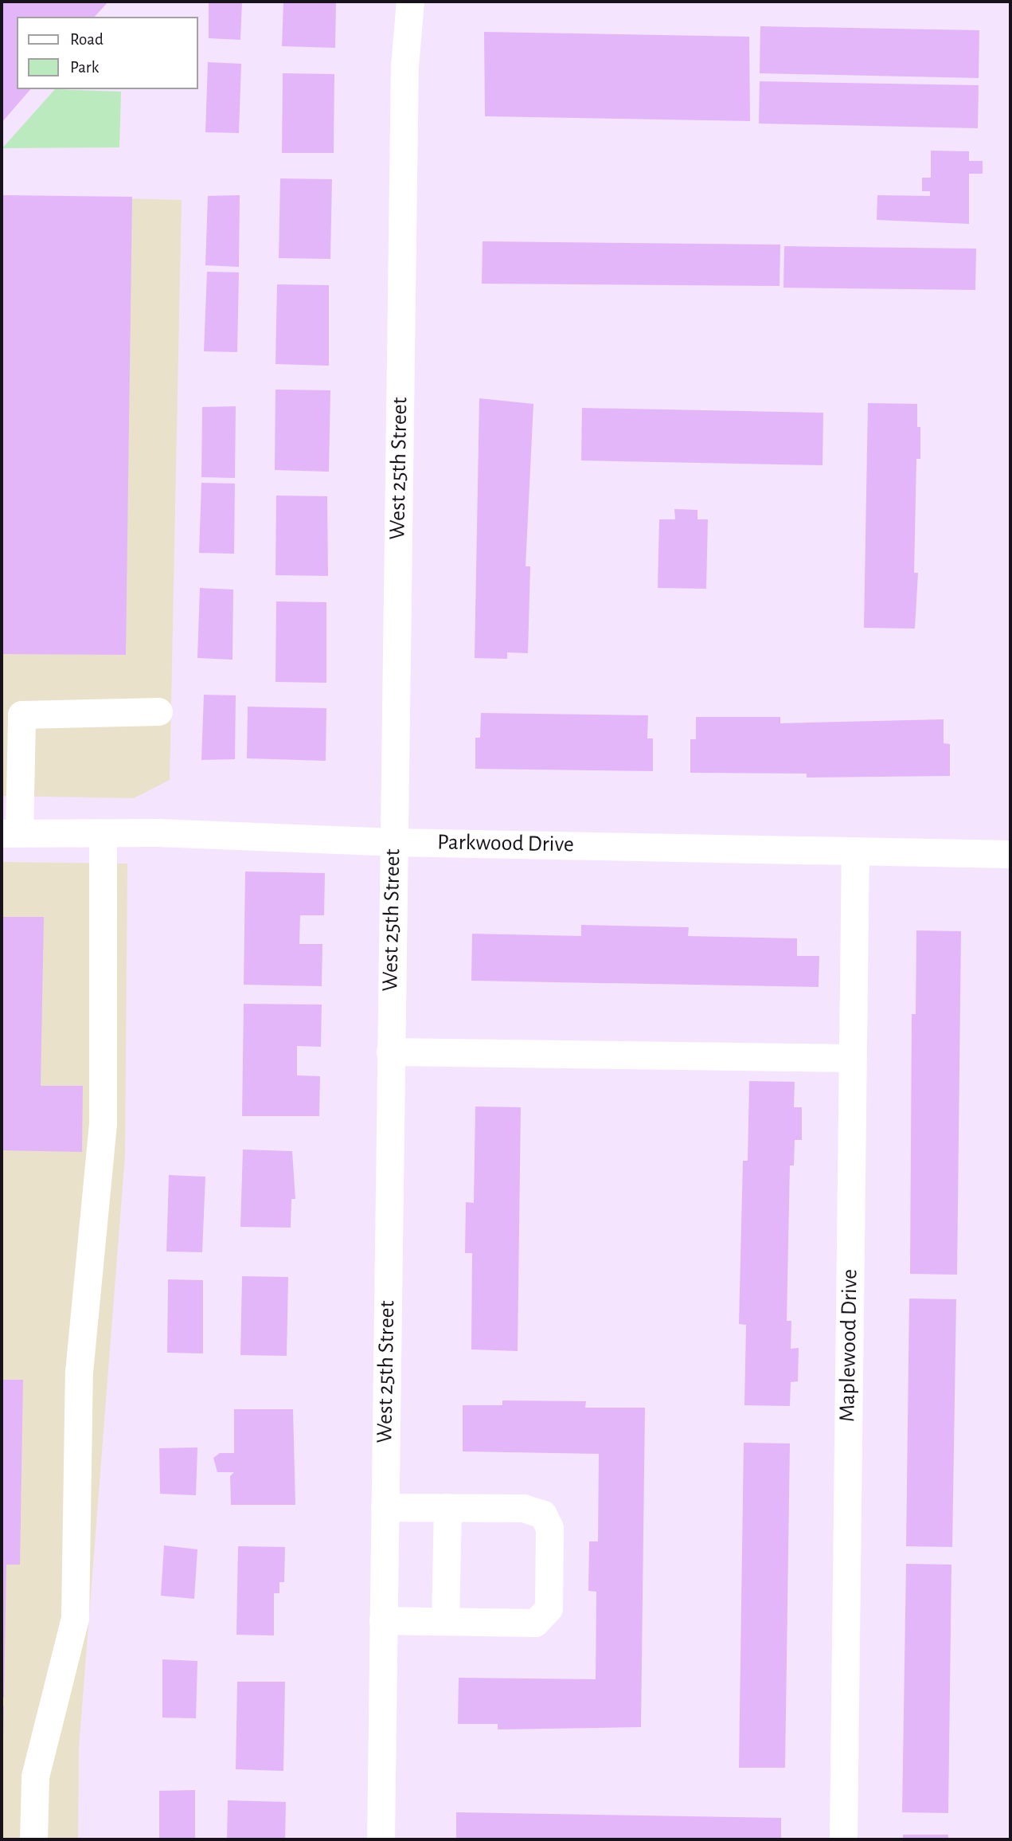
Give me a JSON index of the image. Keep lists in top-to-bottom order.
{
  "streets": {
    "street": ["West 25th Street", "Parkwood Drive", "Maplewood Drive"]
  },
  "crossings": [
    ["West 25th Street", "Parkwood Drive"],
    ["Parkwood Drive", "Maplewood Drive"]
  ],
  "legend": ["Road", "Park"]
}
